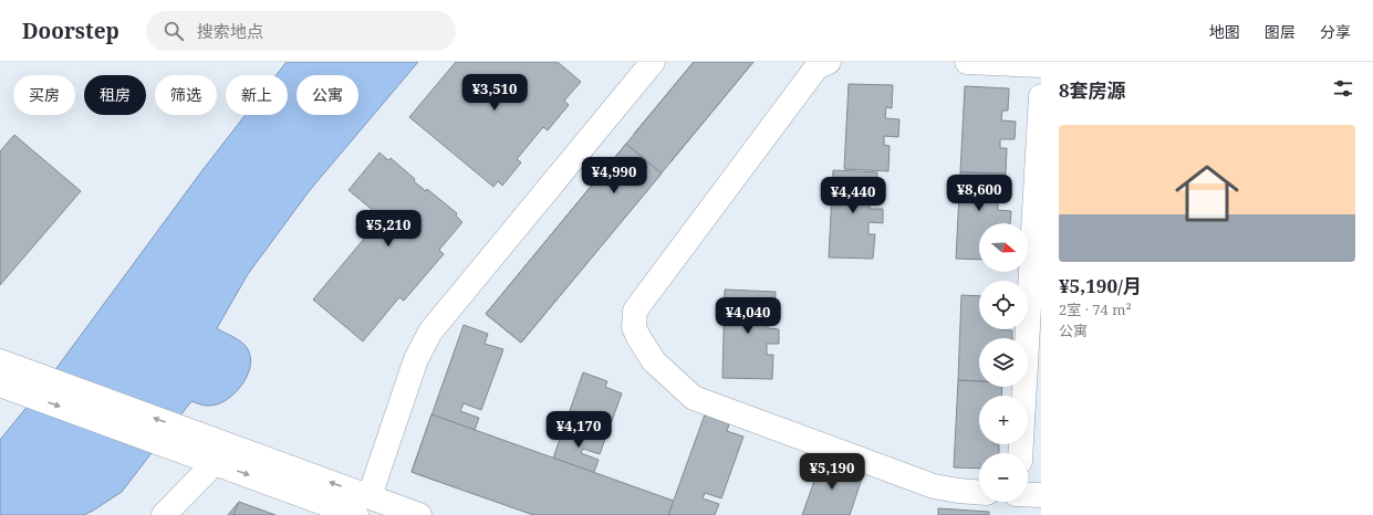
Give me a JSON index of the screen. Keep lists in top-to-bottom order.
{
  "north": "right",
  "page": {
    "header": "Doorstep",
    "search": "搜索地点",
    "nav": ["地图", "图层", "分享"],
    "heading": "8套房源",
    "price": [
      "¥3,510",
      "¥4,990",
      "¥8,600",
      "¥4,440",
      "¥5,210",
      "¥4,040",
      "¥4,170",
      "¥5,190"
    ],
    "chip": [
      "买房",
      "租房",
      "筛选",
      "新上",
      "公寓"
    ],
    "list": [
      {
        "name": "¥5,190/月",
        "note": "2室 · 74 m² · 公寓"
      }
    ],
    "map_buttons": ["+", "−"]
  }
}
